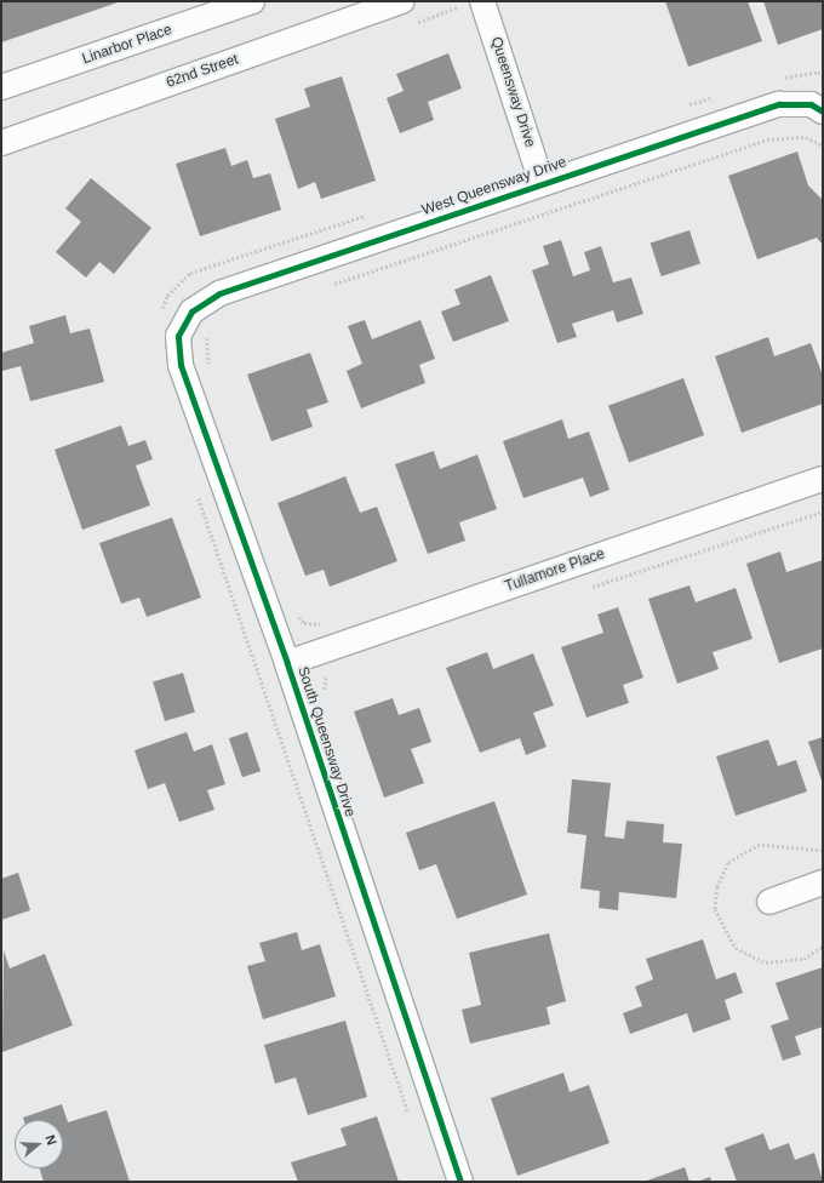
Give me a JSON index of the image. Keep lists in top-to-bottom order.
{
  "streets": {
    "street": [
      "Linarbor Place",
      "62nd Street",
      "Queensway Drive",
      "West Queensway Drive",
      "Tullamore Place",
      "South Queensway Drive"
    ]
  },
  "crossings": [
    ["Queensway Drive", "West Queensway Drive"],
    ["West Queensway Drive", "South Queensway Drive"],
    ["Tullamore Place", "South Queensway Drive"]
  ],
  "north": "right"
}
